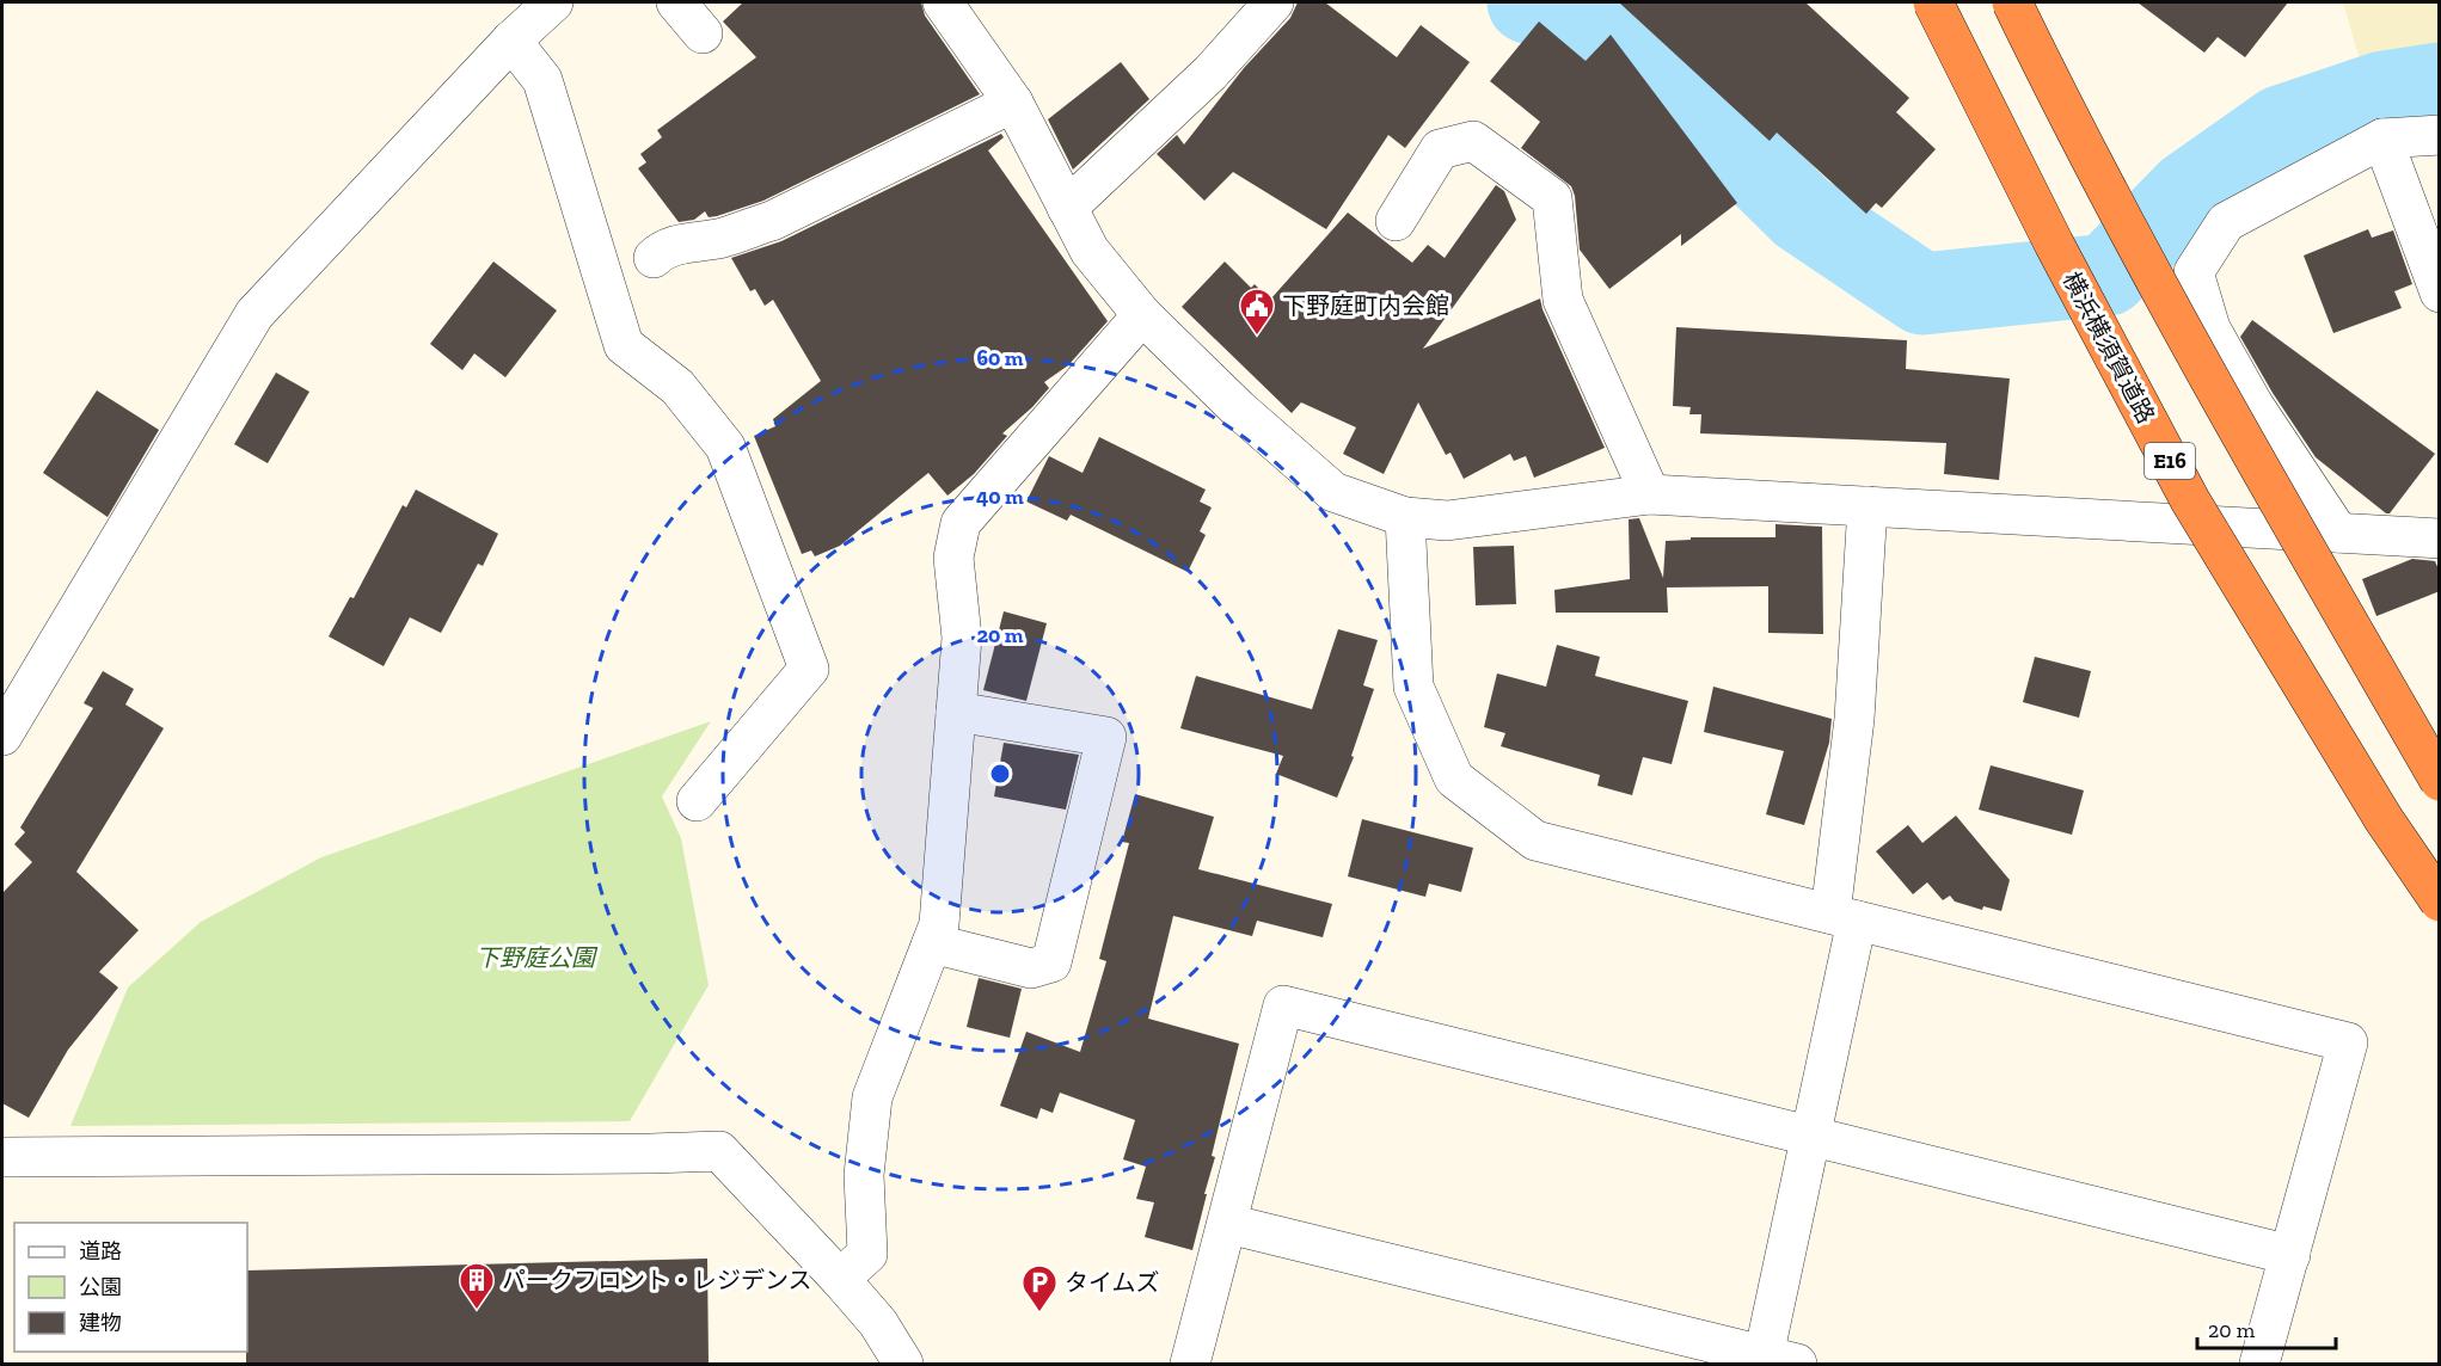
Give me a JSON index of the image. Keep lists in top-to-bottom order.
{
  "streets": {
    "highway": ["横浜横須賀道路", "E16"]
  },
  "parks": ["下野庭公園"],
  "places": {
    "public building": ["下野庭町内会館"],
    "building": ["パークフロント・レジデンス"],
    "parking": ["タイムズ"]
  },
  "legend": ["道路", "公園", "建物"],
  "scale_bar": "20 m",
  "rings": ["60 m", "40 m", "20 m"]
}
